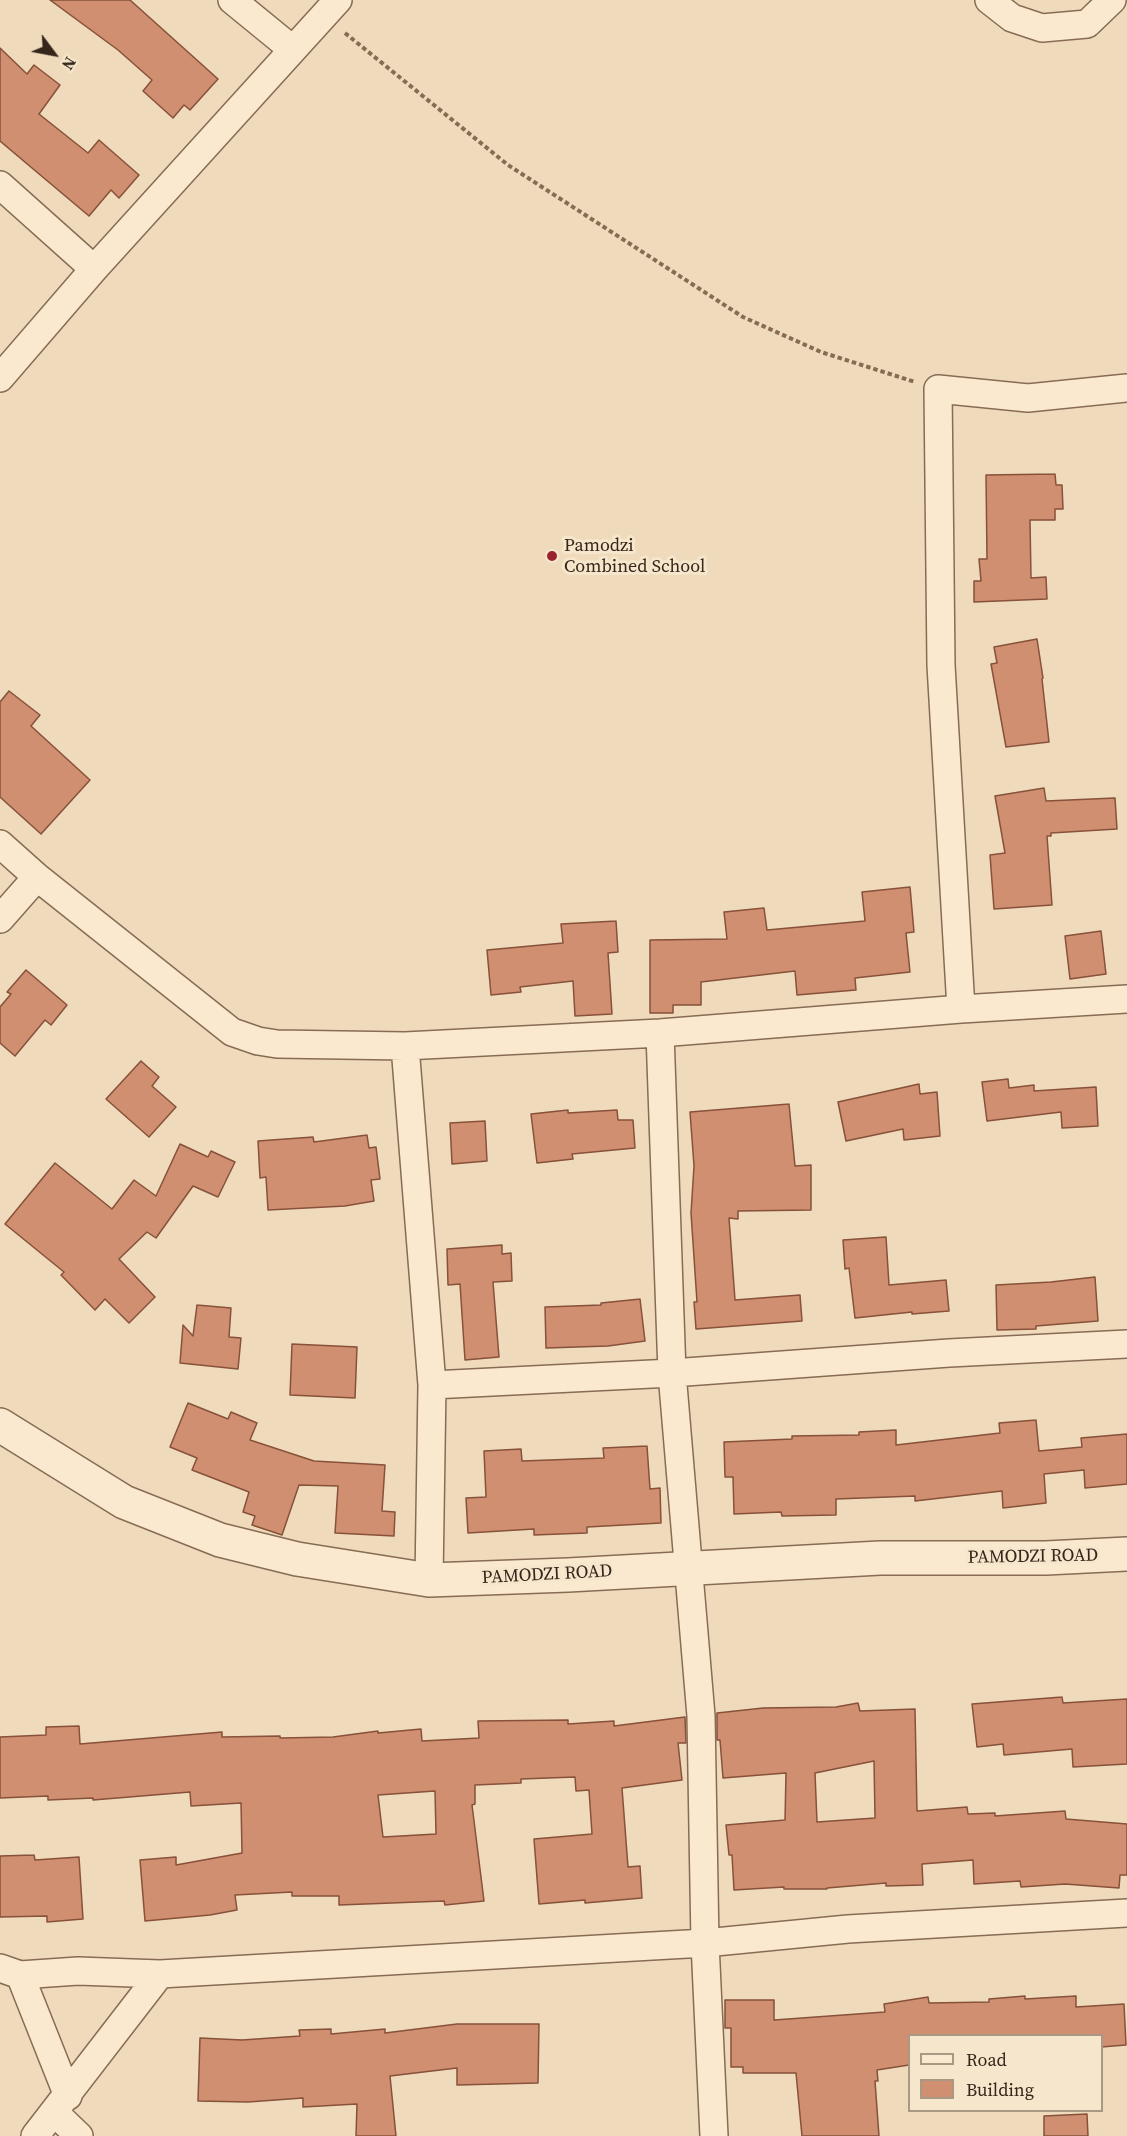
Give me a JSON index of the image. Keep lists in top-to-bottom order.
{
  "streets": {
    "street": ["PAMODZI ROAD"]
  },
  "places": ["Pamodzi Combined School"],
  "legend": ["Road", "Building"],
  "north": "bottom right"
}
